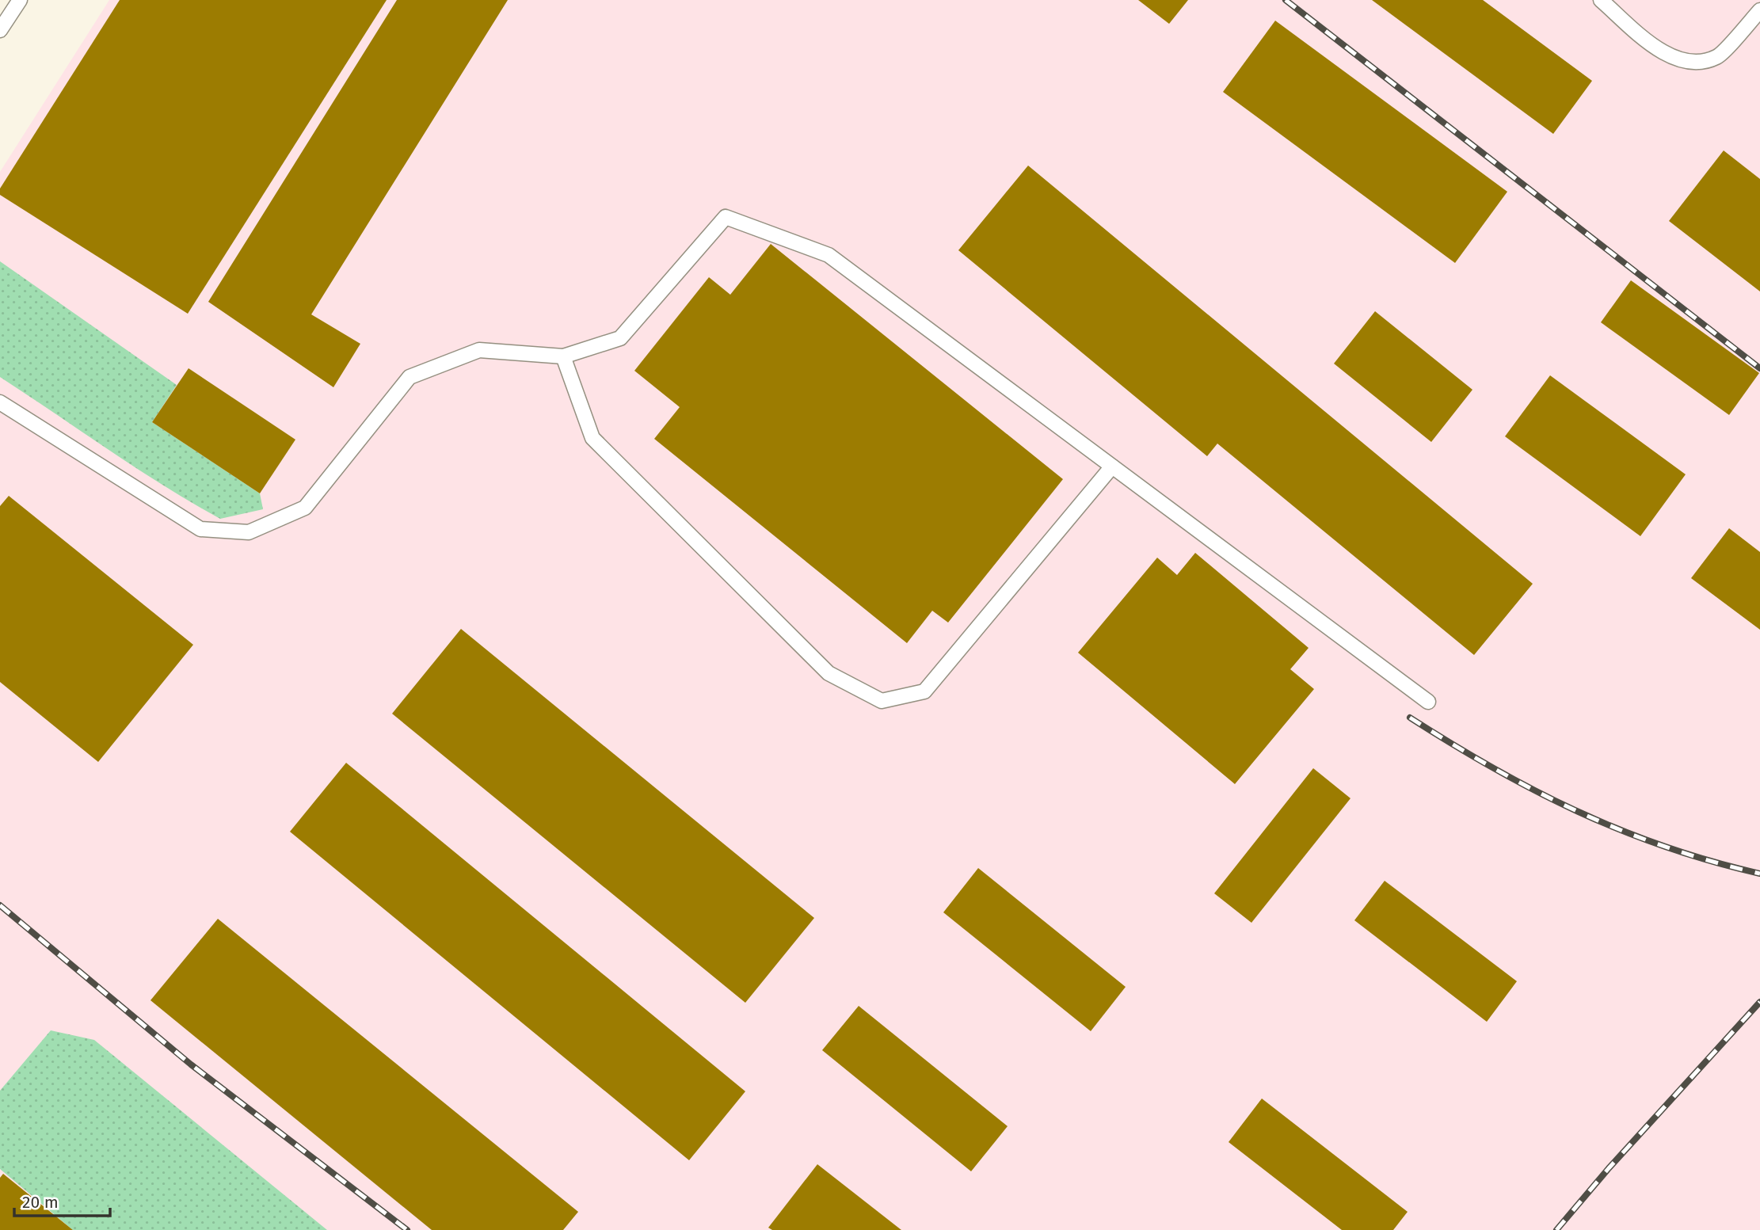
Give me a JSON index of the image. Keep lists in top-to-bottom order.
{
  "scale_bar": "20 m"
}
